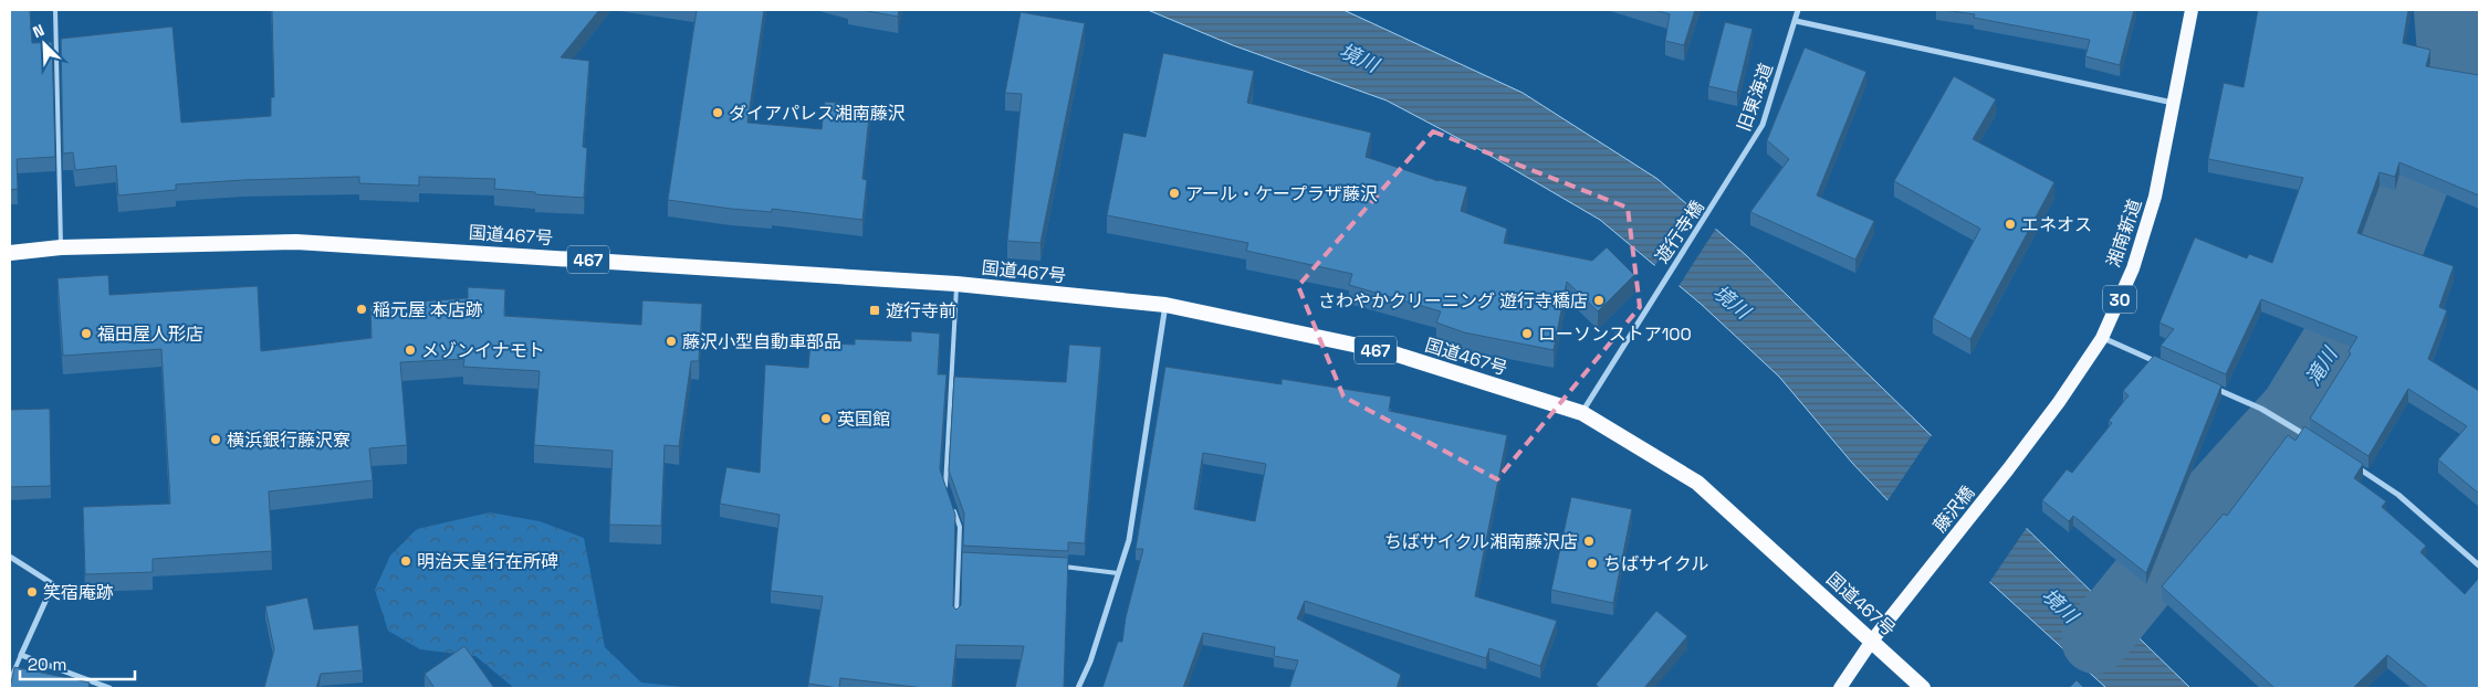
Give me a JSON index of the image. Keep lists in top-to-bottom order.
{
  "streets": {
    "highway": ["国道467号", "467"],
    "main road": ["湘南新道", "30", "藤沢橋"],
    "street": ["旧東海道", "遊行寺橋"]
  },
  "crossings": [
    ["旧東海道", "遊行寺橋"],
    ["遊行寺橋", "国道467号"],
    ["湘南新道", "藤沢橋"],
    ["国道467号", "30"],
    ["国道467号", "藤沢橋"],
    ["30", "藤沢橋"]
  ],
  "water": ["境川", "滝川"],
  "places": {
    "other": [
      "ダイアパレス湘南藤沢",
      "アール・ケープラザ藤沢",
      "エネオス",
      "さわやかクリーニング 遊行寺橋店",
      "稲元屋 本店跡",
      "福田屋人形店",
      "ローソンストア100",
      "藤沢小型自動車部品",
      "メゾンイナモト",
      "英国館",
      "横浜銀行藤沢寮",
      "ちばサイクル湘南藤沢店",
      "明治天皇行在所碑",
      "ちばサイクル",
      "笑宿庵跡"
    ],
    "transit": ["遊行寺前"]
  },
  "scale_bar": "20 m",
  "north": "top left"
}
